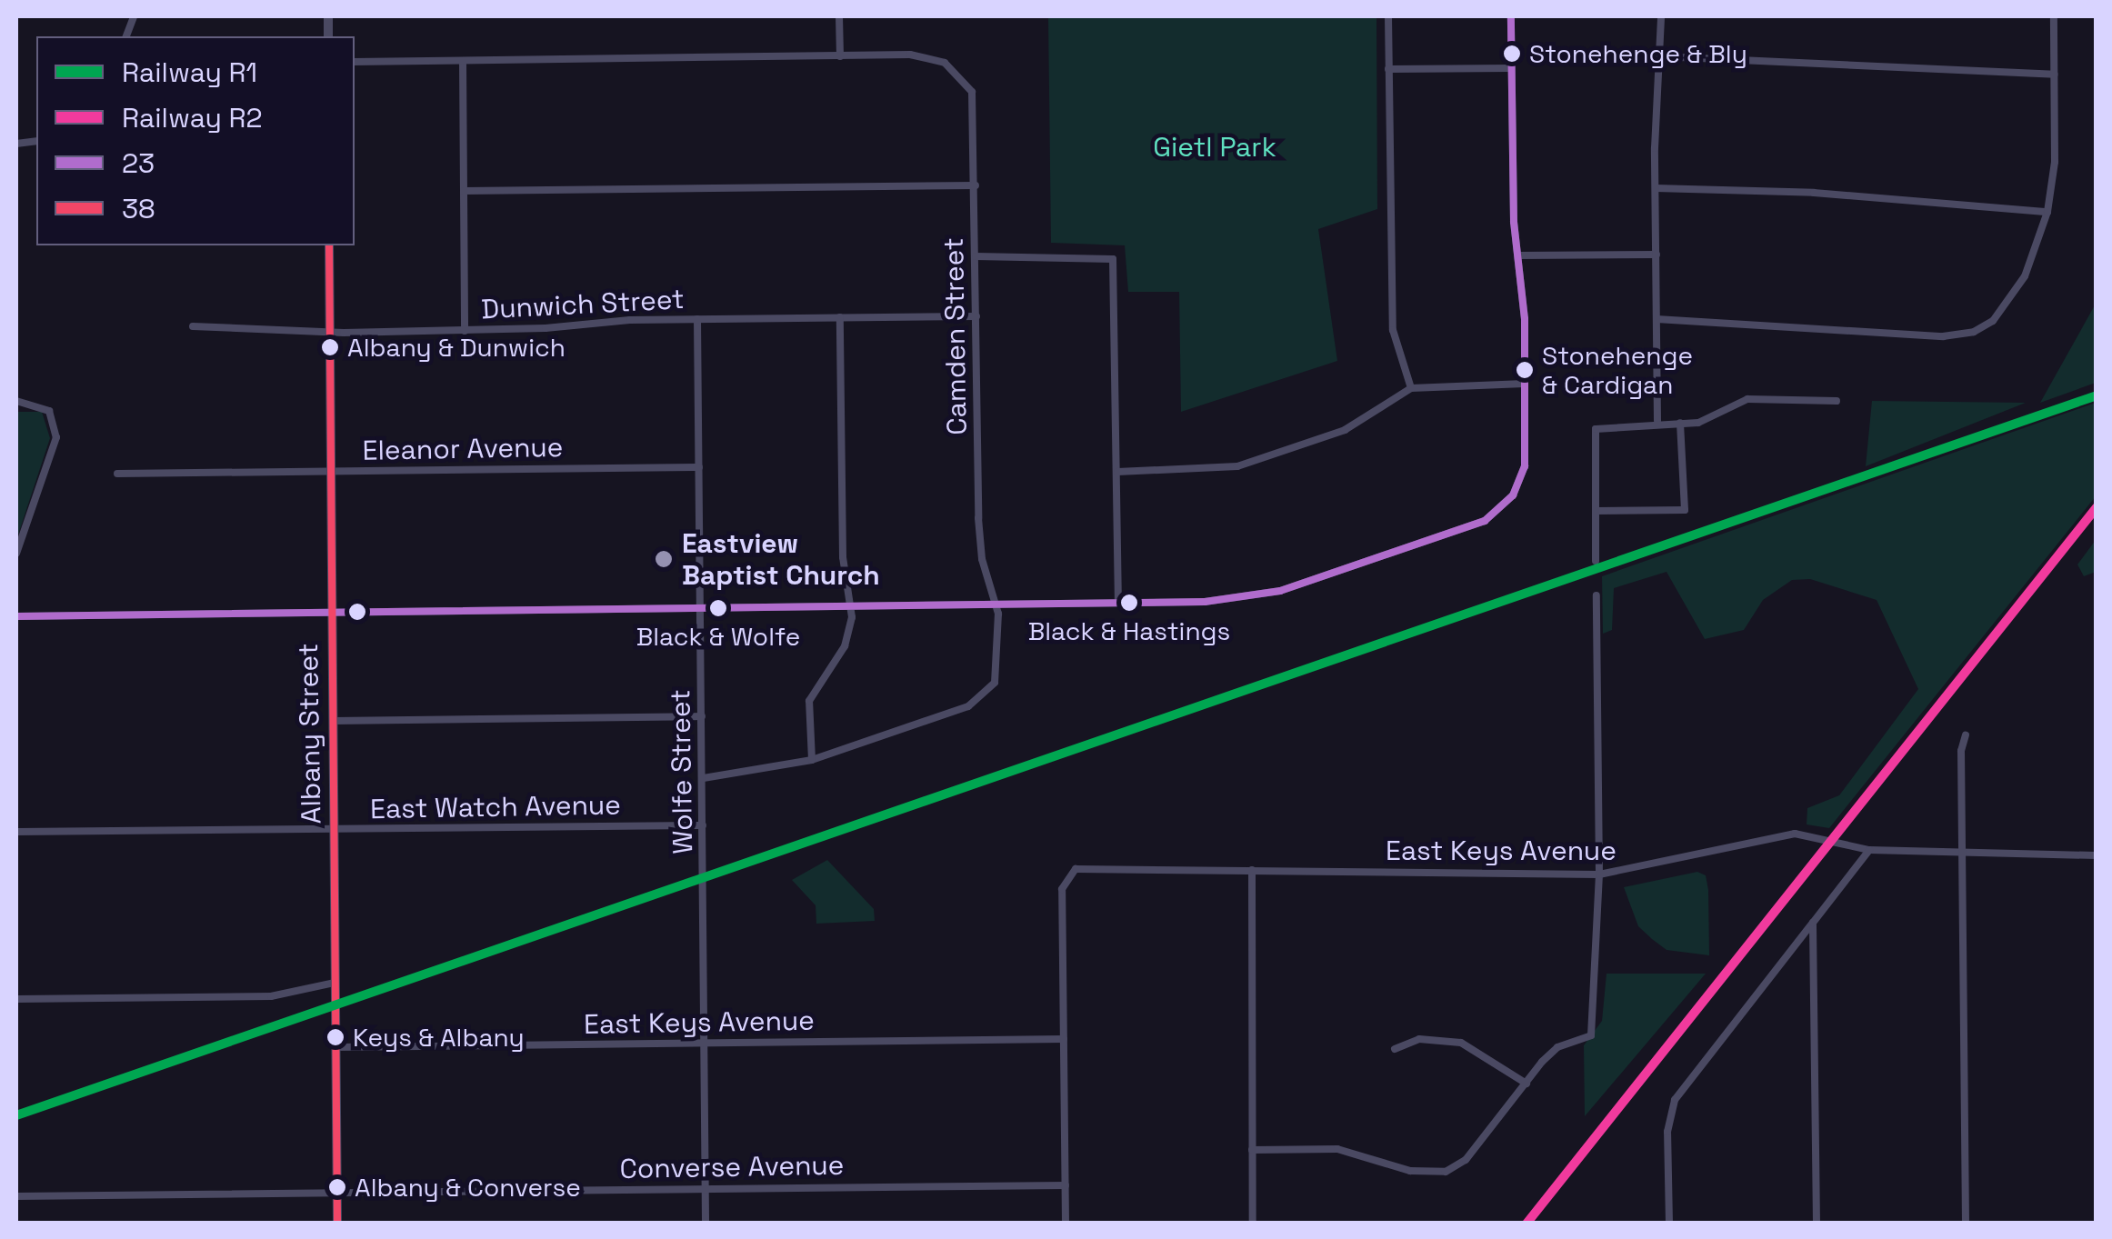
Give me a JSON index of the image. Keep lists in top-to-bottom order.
{
  "streets": {
    "street": [
      "Dunwich Street",
      "Camden Street",
      "Eleanor Avenue",
      "Albany Street",
      "Wolfe Street",
      "East Watch Avenue",
      "East Keys Avenue",
      "Converse Avenue"
    ]
  },
  "crossings": [
    ["Dunwich Street", "Camden Street"],
    ["Dunwich Street", "Albany Street"],
    ["Dunwich Street", "Wolfe Street"],
    ["Camden Street", "Wolfe Street"],
    ["Eleanor Avenue", "Albany Street"],
    ["Eleanor Avenue", "Wolfe Street"],
    ["Albany Street", "East Watch Avenue"],
    ["Albany Street", "East Keys Avenue"],
    ["Albany Street", "Converse Avenue"],
    ["Wolfe Street", "East Watch Avenue"],
    ["Wolfe Street", "East Keys Avenue"],
    ["Wolfe Street", "Converse Avenue"]
  ],
  "parks": ["Gietl Park"],
  "places": [
    "Stonehenge & Bly",
    "Albany & Dunwich",
    "Stonehenge & Cardigan",
    "Eastview Baptist Church",
    "Black & Hastings",
    "Black & Wolfe",
    "Keys & Albany",
    "Albany & Converse"
  ],
  "lines": [
    "transit line 23",
    "transit line 38",
    "rail line R1",
    "rail line R2"
  ],
  "legend": [
    "Railway R1",
    "Railway R2",
    "23",
    "38"
  ]
}
